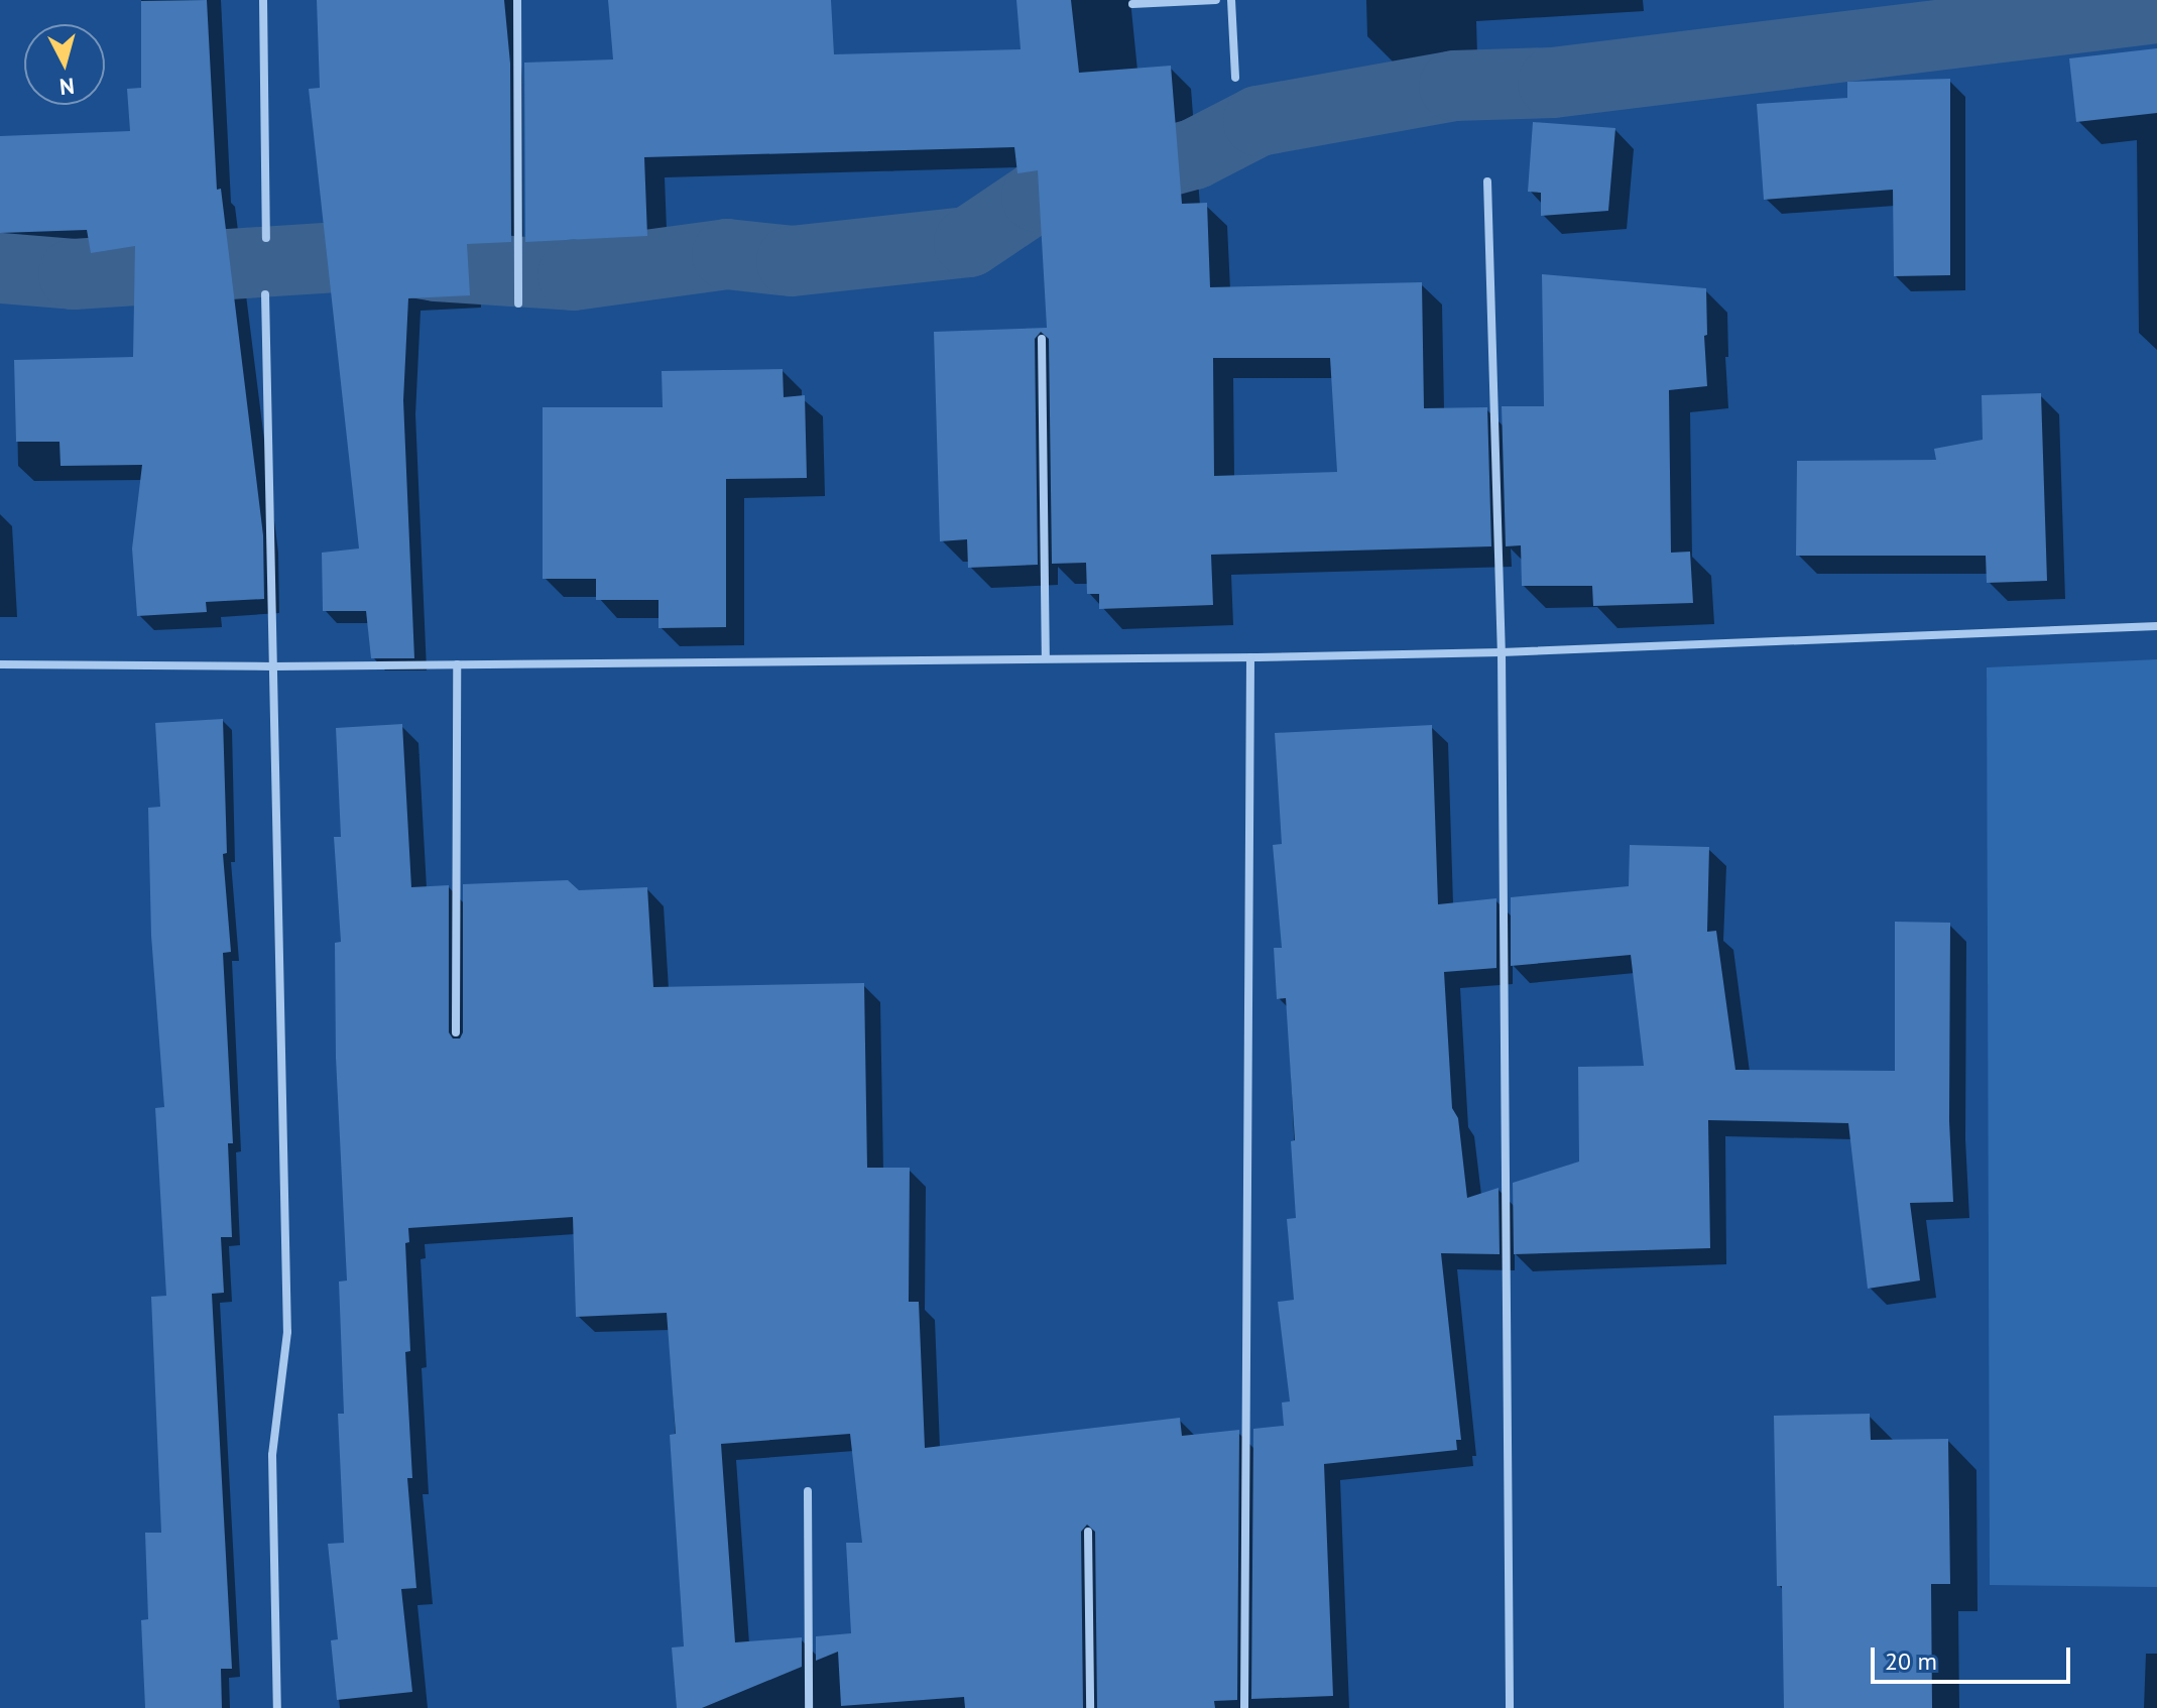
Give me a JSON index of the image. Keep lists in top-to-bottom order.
{
  "scale_bar": "20 m",
  "north": "bottom"
}
